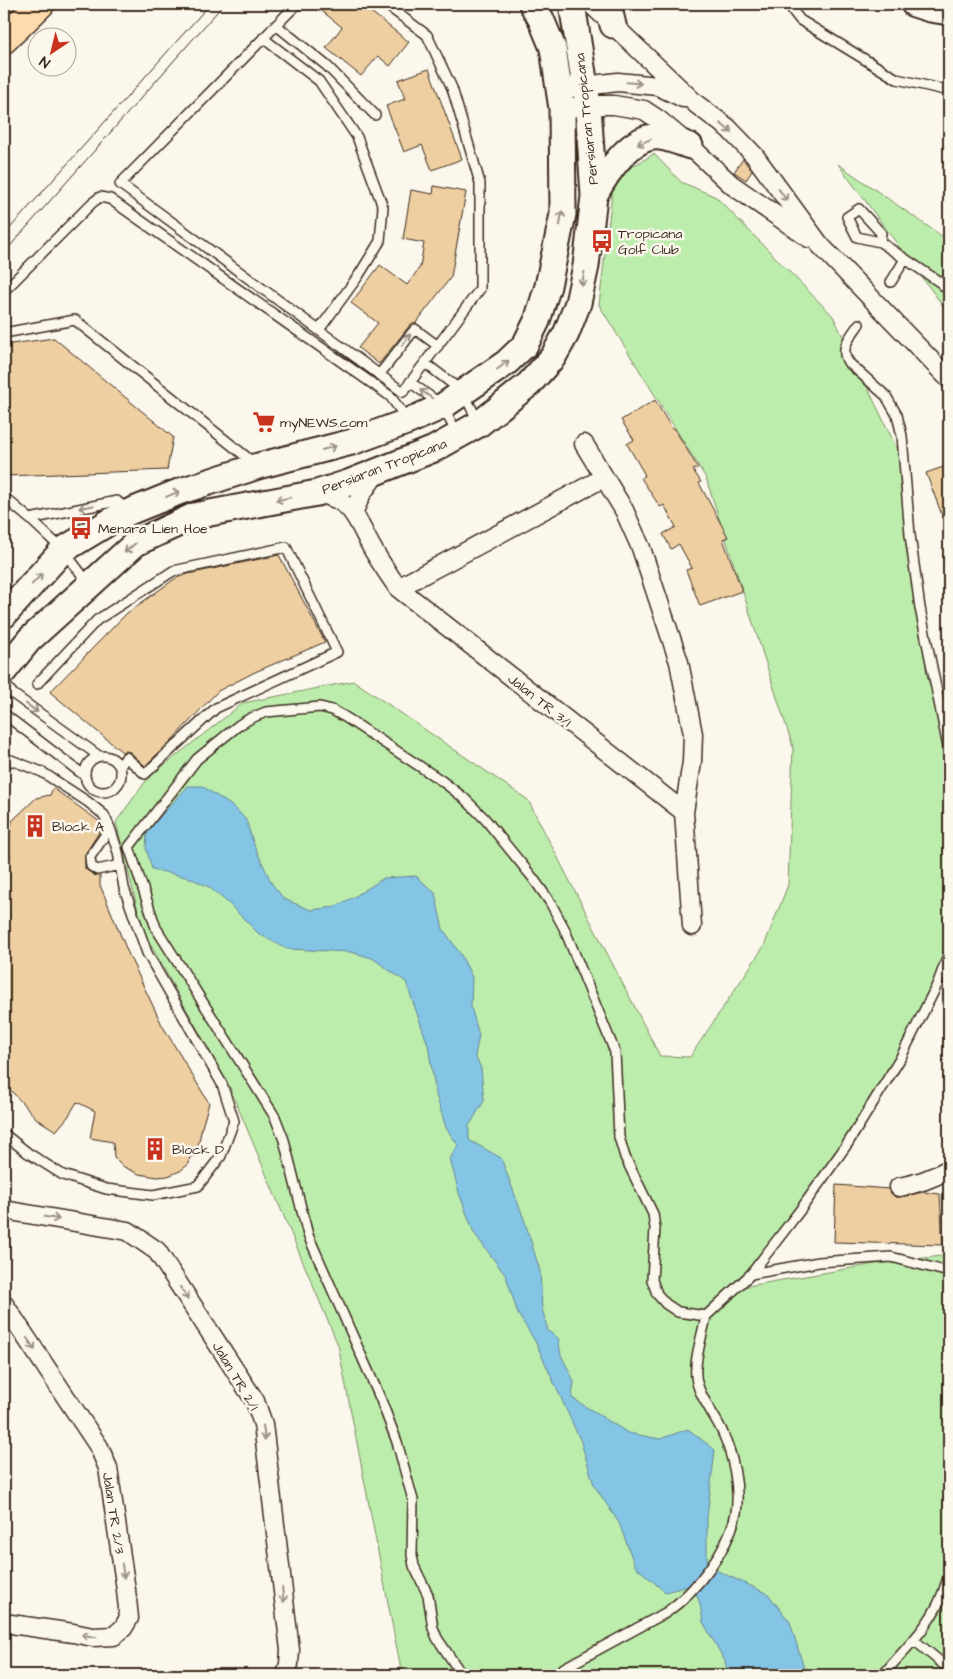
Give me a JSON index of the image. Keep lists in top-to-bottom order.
{
  "streets": {
    "main road": ["Persiaran Tropicana"],
    "street": ["Jalan TR 3/1", "Jalan TR 2/1", "Jalan TR 2/3"]
  },
  "one_way": ["Jalan TR 2/1"],
  "places": {
    "bus stop": ["Tropicana Golf Club", "Menara Lien Hoe"],
    "supermarket": ["myNEWS.com"],
    "building": ["Block A", "Block D"]
  },
  "north": "bottom left"
}
